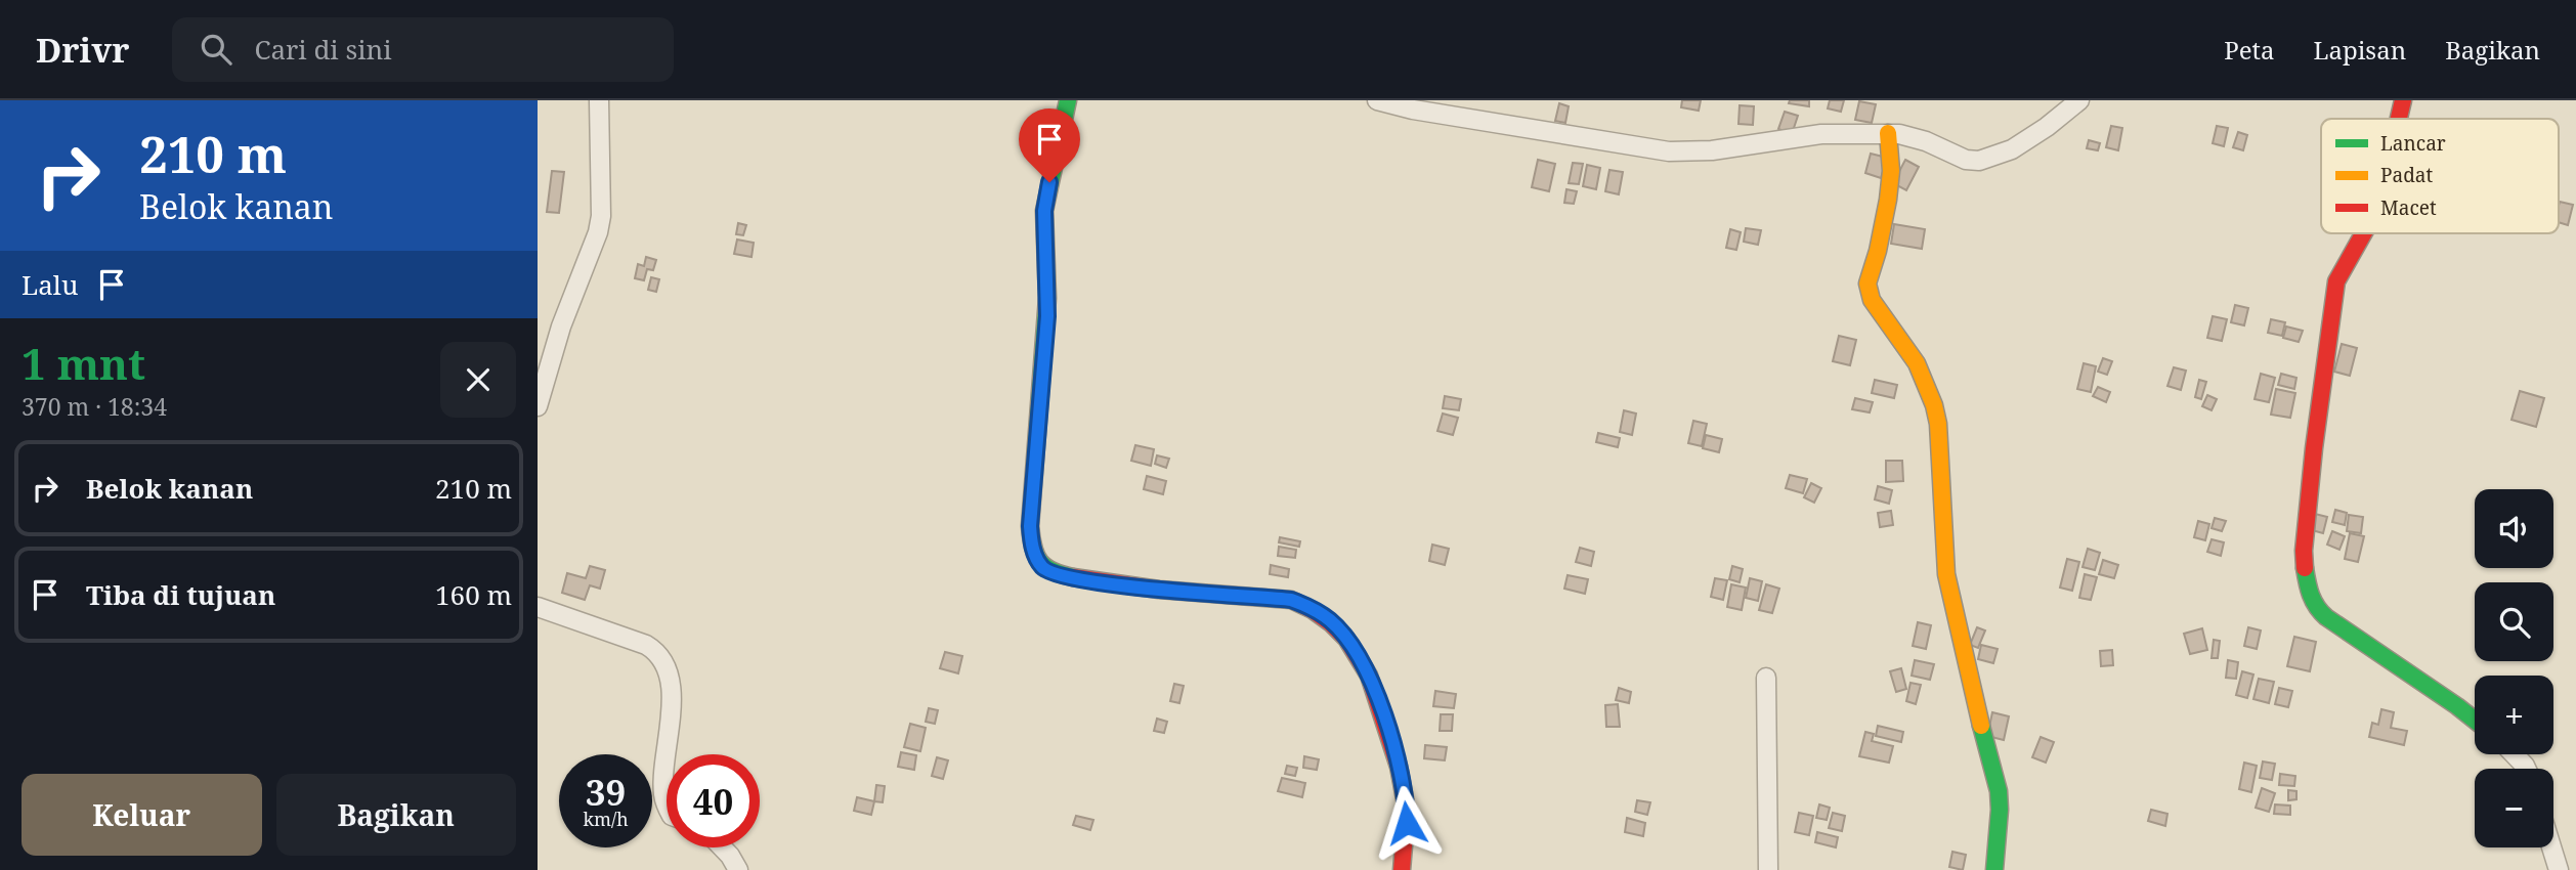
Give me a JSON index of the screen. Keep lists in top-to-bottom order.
{
  "legend": ["Lancar", "Padat", "Macet"],
  "page": {
    "header": "Drivr",
    "search": "Cari di sini",
    "nav": ["Peta", "Lapisan", "Bagikan"],
    "turn": ["210 m", "Belok kanan"],
    "then": "Lalu",
    "heading": ["1 mnt", "370 m · 18:34"],
    "list": [
      {
        "name": "Belok kanan",
        "value": "210 m"
      },
      {
        "name": "Tiba di tujuan",
        "value": "160 m"
      }
    ],
    "map_buttons": ["+", "−"],
    "speed": "39 km/h",
    "limit": "40",
    "buttons": ["Keluar", "Bagikan"]
  }
}
